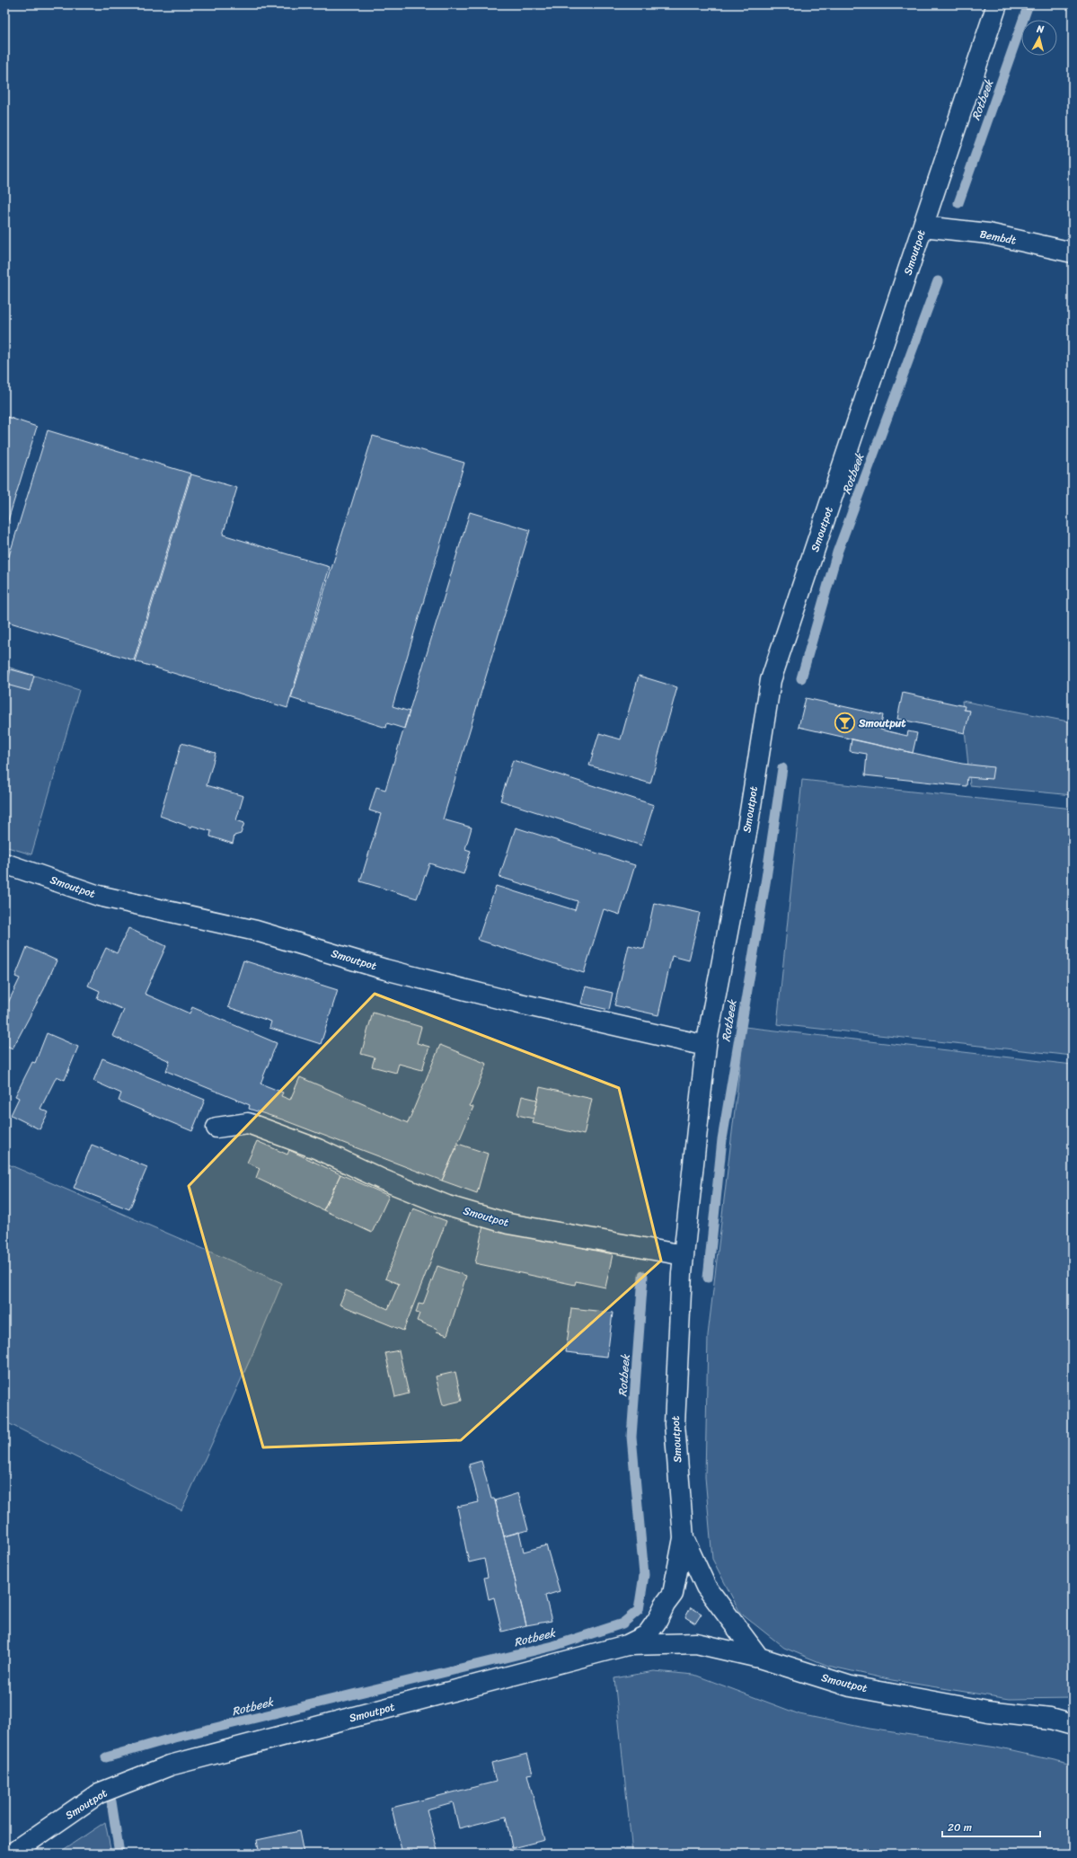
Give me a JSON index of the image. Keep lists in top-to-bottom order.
{
  "streets": {
    "street": ["Bembdt", "Smoutpot"]
  },
  "crossings": [
    ["Bembdt", "Smoutpot"]
  ],
  "water": ["Rotbeek"],
  "places": {
    "bar": ["Smoutput"]
  },
  "scale_bar": "20 m",
  "north": "top"
}
